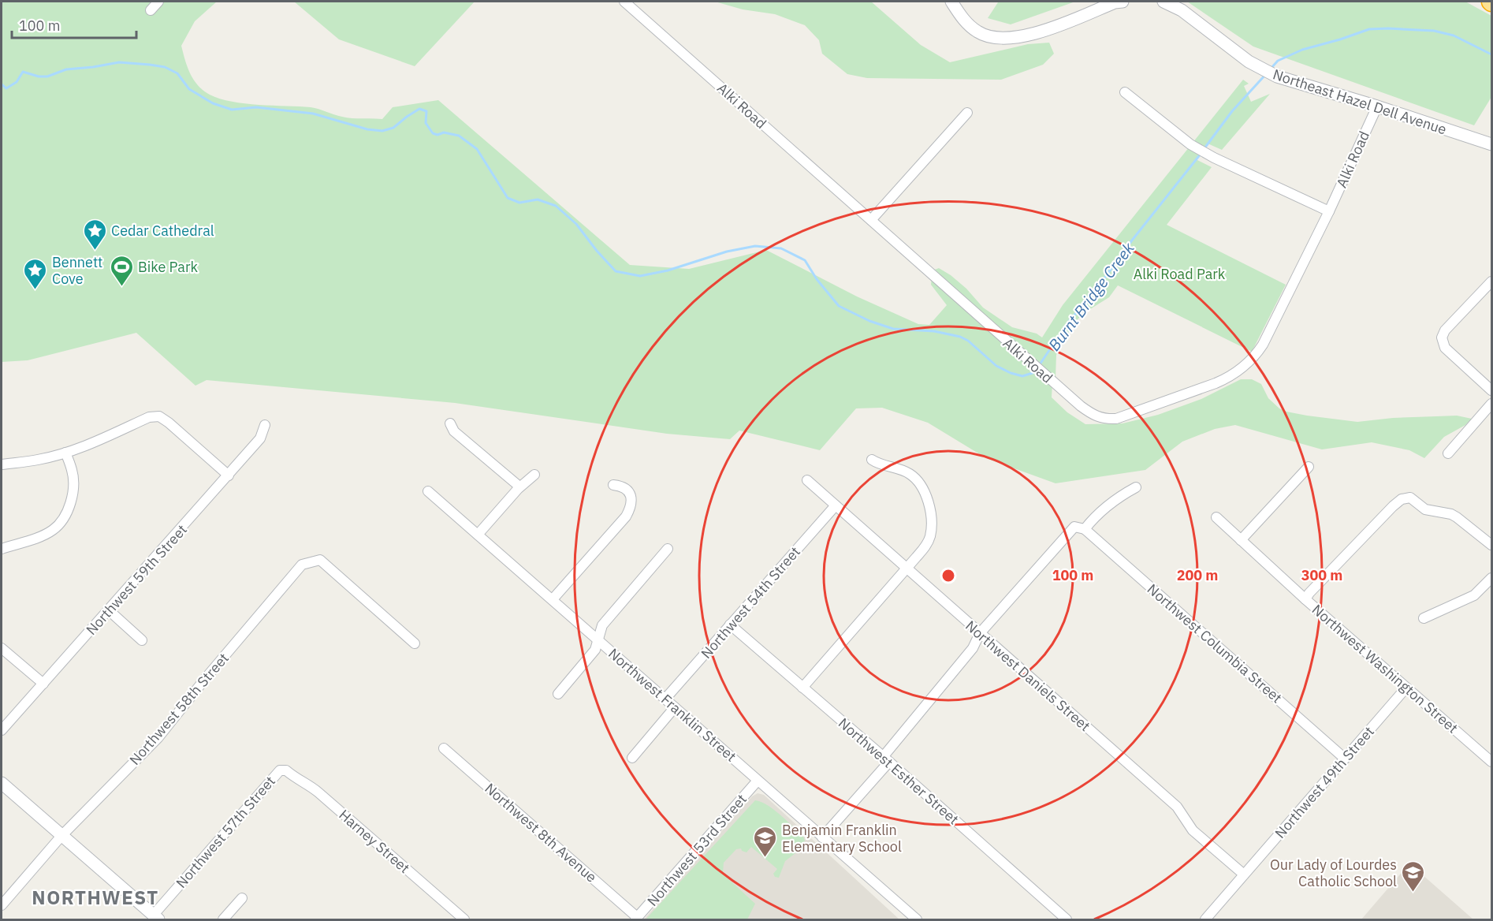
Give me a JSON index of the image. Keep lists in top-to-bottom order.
{
  "streets": {
    "street": [
      "Northeast Hazel Dell Avenue",
      "Alki Road",
      "Northwest 59th Street",
      "Northwest 54th Street",
      "Northwest Columbia Street",
      "Northwest Washington Street",
      "Northwest Daniels Street",
      "Northwest Franklin Street",
      "Northwest 58th Street",
      "Northwest Esther Street",
      "Northwest 49th Street",
      "Northwest 57th Street",
      "Northwest 8th Avenue",
      "Harney Street",
      "Northwest 53rd Street"
    ]
  },
  "crossings": [
    ["Northeast Hazel Dell Avenue", "Alki Road"],
    ["Northwest 54th Street", "Northwest Daniels Street"],
    ["Northwest 54th Street", "Northwest Franklin Street"],
    ["Northwest 54th Street", "Northwest Esther Street"],
    ["Northwest Columbia Street", "Northwest 49th Street"],
    ["Northwest Washington Street", "Northwest 49th Street"],
    ["Northwest Daniels Street", "Northwest 49th Street"],
    ["Northwest Franklin Street", "Northwest 53rd Street"],
    ["Northwest 57th Street", "Harney Street"],
    ["Northwest 8th Avenue", "Northwest 53rd Street"]
  ],
  "districts": ["NORTHWEST"],
  "water": ["Burnt Bridge Creek"],
  "parks": ["Alki Road Park"],
  "places": {
    "place": ["Cedar Cathedral", "Bennett Cove"],
    "sports": ["Bike Park"],
    "school or university": ["Benjamin Franklin Elementary School", "Our Lady of Lourdes Catholic School"]
  },
  "scale_bar": "100 m",
  "rings": ["100 m", "200 m", "300 m"]
}
